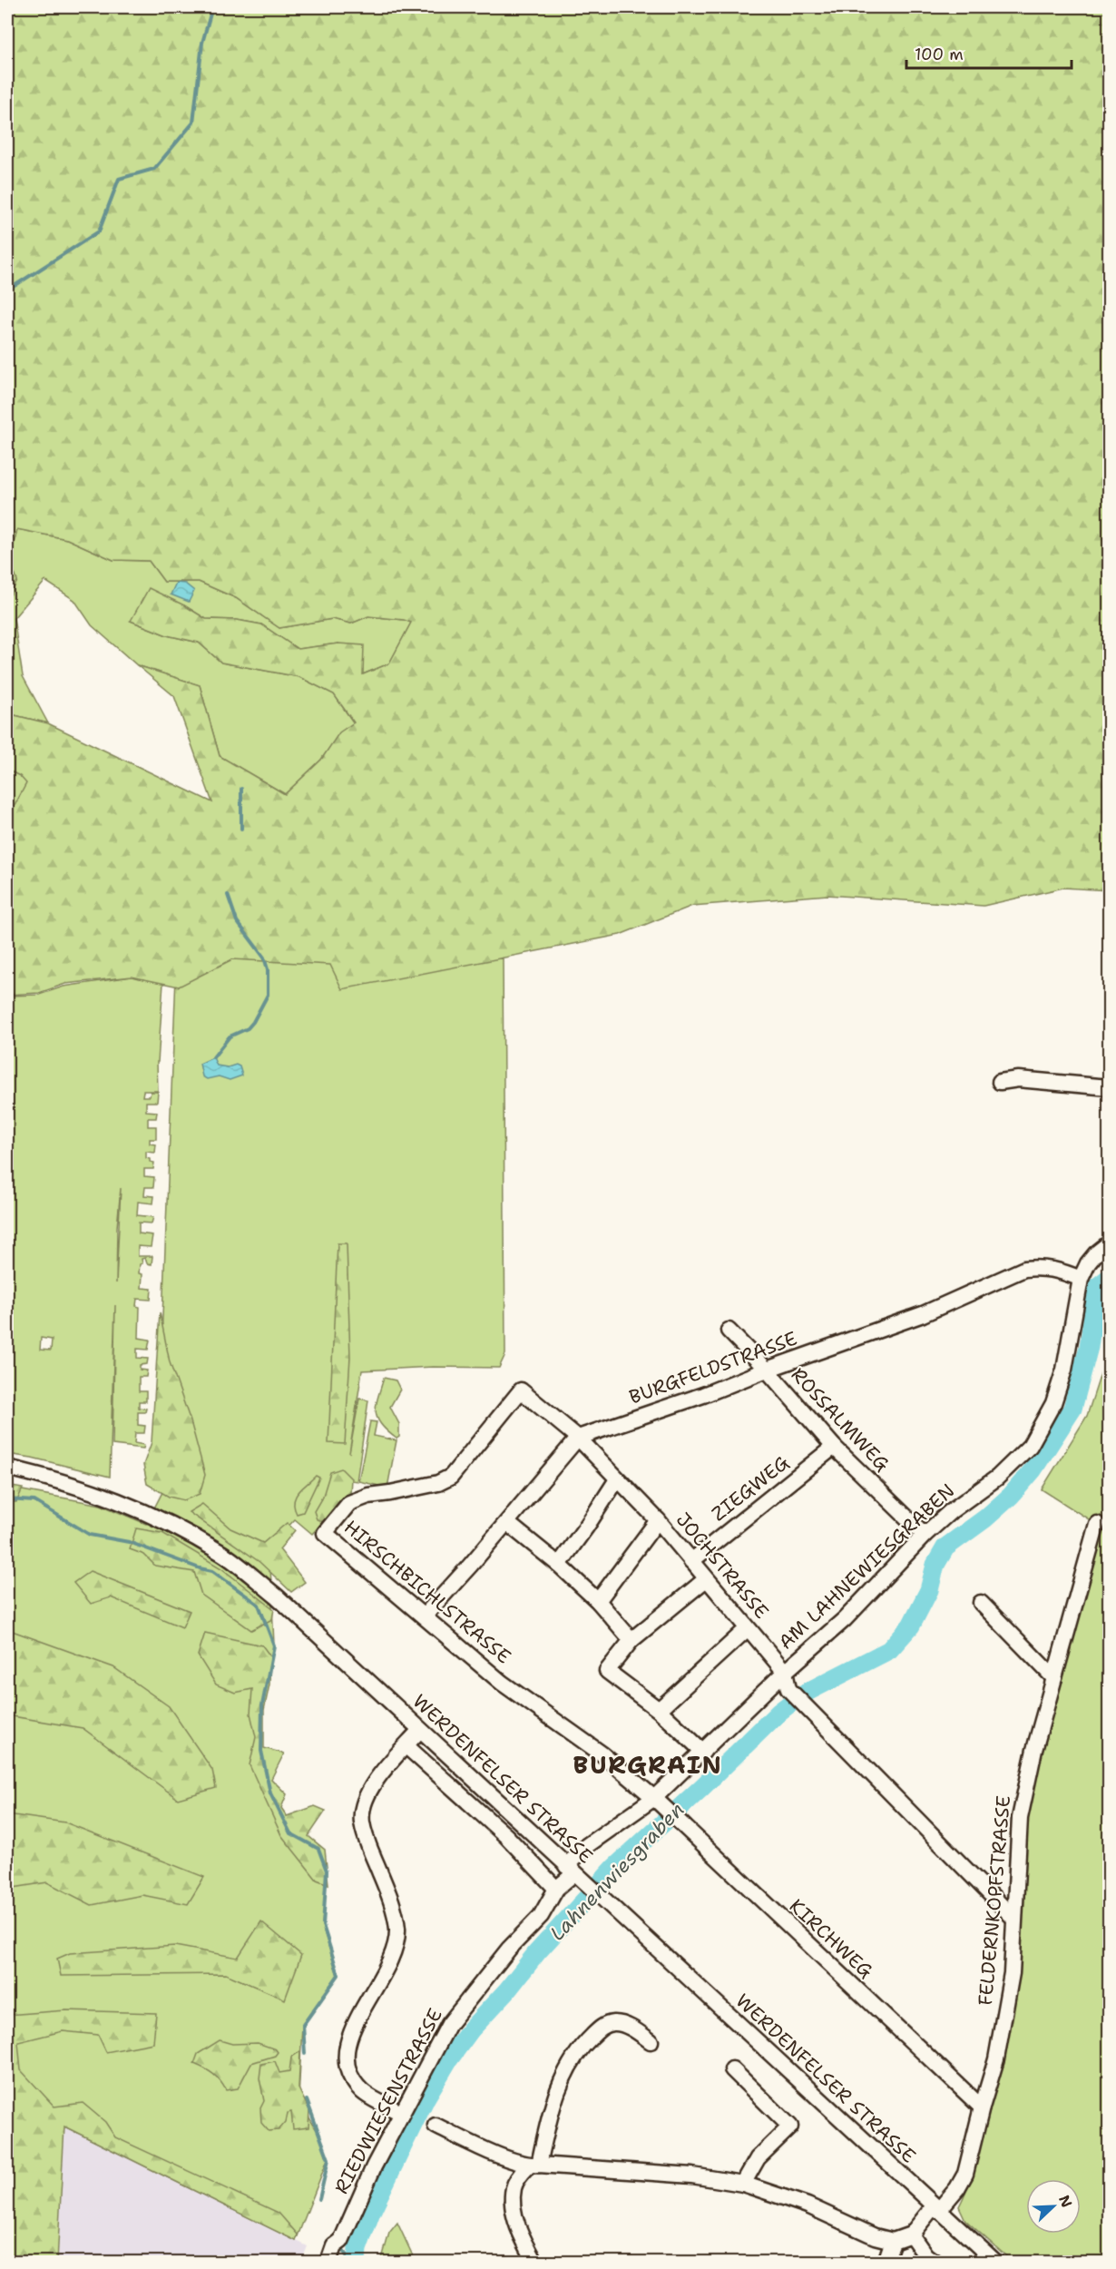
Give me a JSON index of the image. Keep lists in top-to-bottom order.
{
  "streets": {
    "street": [
      "BURGFELDSTRASSE",
      "ROSSALMWEG",
      "ZIEGWEG",
      "JOCHSTRASSE",
      "AM LAHNEWIESGRABEN",
      "HIRSCHBICHLSTRASSE",
      "WERDENFELSER STRASSE",
      "FELDERNKOPFSTRASSE",
      "KIRCHWEG",
      "RIEDWIESENSTRASSE"
    ]
  },
  "crossings": [
    ["BURGFELDSTRASSE", "ROSSALMWEG"],
    ["BURGFELDSTRASSE", "JOCHSTRASSE"],
    ["BURGFELDSTRASSE", "AM LAHNEWIESGRABEN"],
    ["ROSSALMWEG", "ZIEGWEG"],
    ["ROSSALMWEG", "AM LAHNEWIESGRABEN"],
    ["ZIEGWEG", "JOCHSTRASSE"],
    ["JOCHSTRASSE", "AM LAHNEWIESGRABEN"],
    ["JOCHSTRASSE", "HIRSCHBICHLSTRASSE"],
    ["JOCHSTRASSE", "FELDERNKOPFSTRASSE"],
    ["AM LAHNEWIESGRABEN", "HIRSCHBICHLSTRASSE"],
    ["AM LAHNEWIESGRABEN", "WERDENFELSER STRASSE"],
    ["AM LAHNEWIESGRABEN", "KIRCHWEG"],
    ["AM LAHNEWIESGRABEN", "RIEDWIESENSTRASSE"],
    ["HIRSCHBICHLSTRASSE", "KIRCHWEG"],
    ["WERDENFELSER STRASSE", "FELDERNKOPFSTRASSE"],
    ["WERDENFELSER STRASSE", "RIEDWIESENSTRASSE"],
    ["FELDERNKOPFSTRASSE", "KIRCHWEG"]
  ],
  "districts": ["BURGRAIN"],
  "water": ["Lahnenwiesgraben"],
  "scale_bar": "100 m",
  "north": "top right"
}
